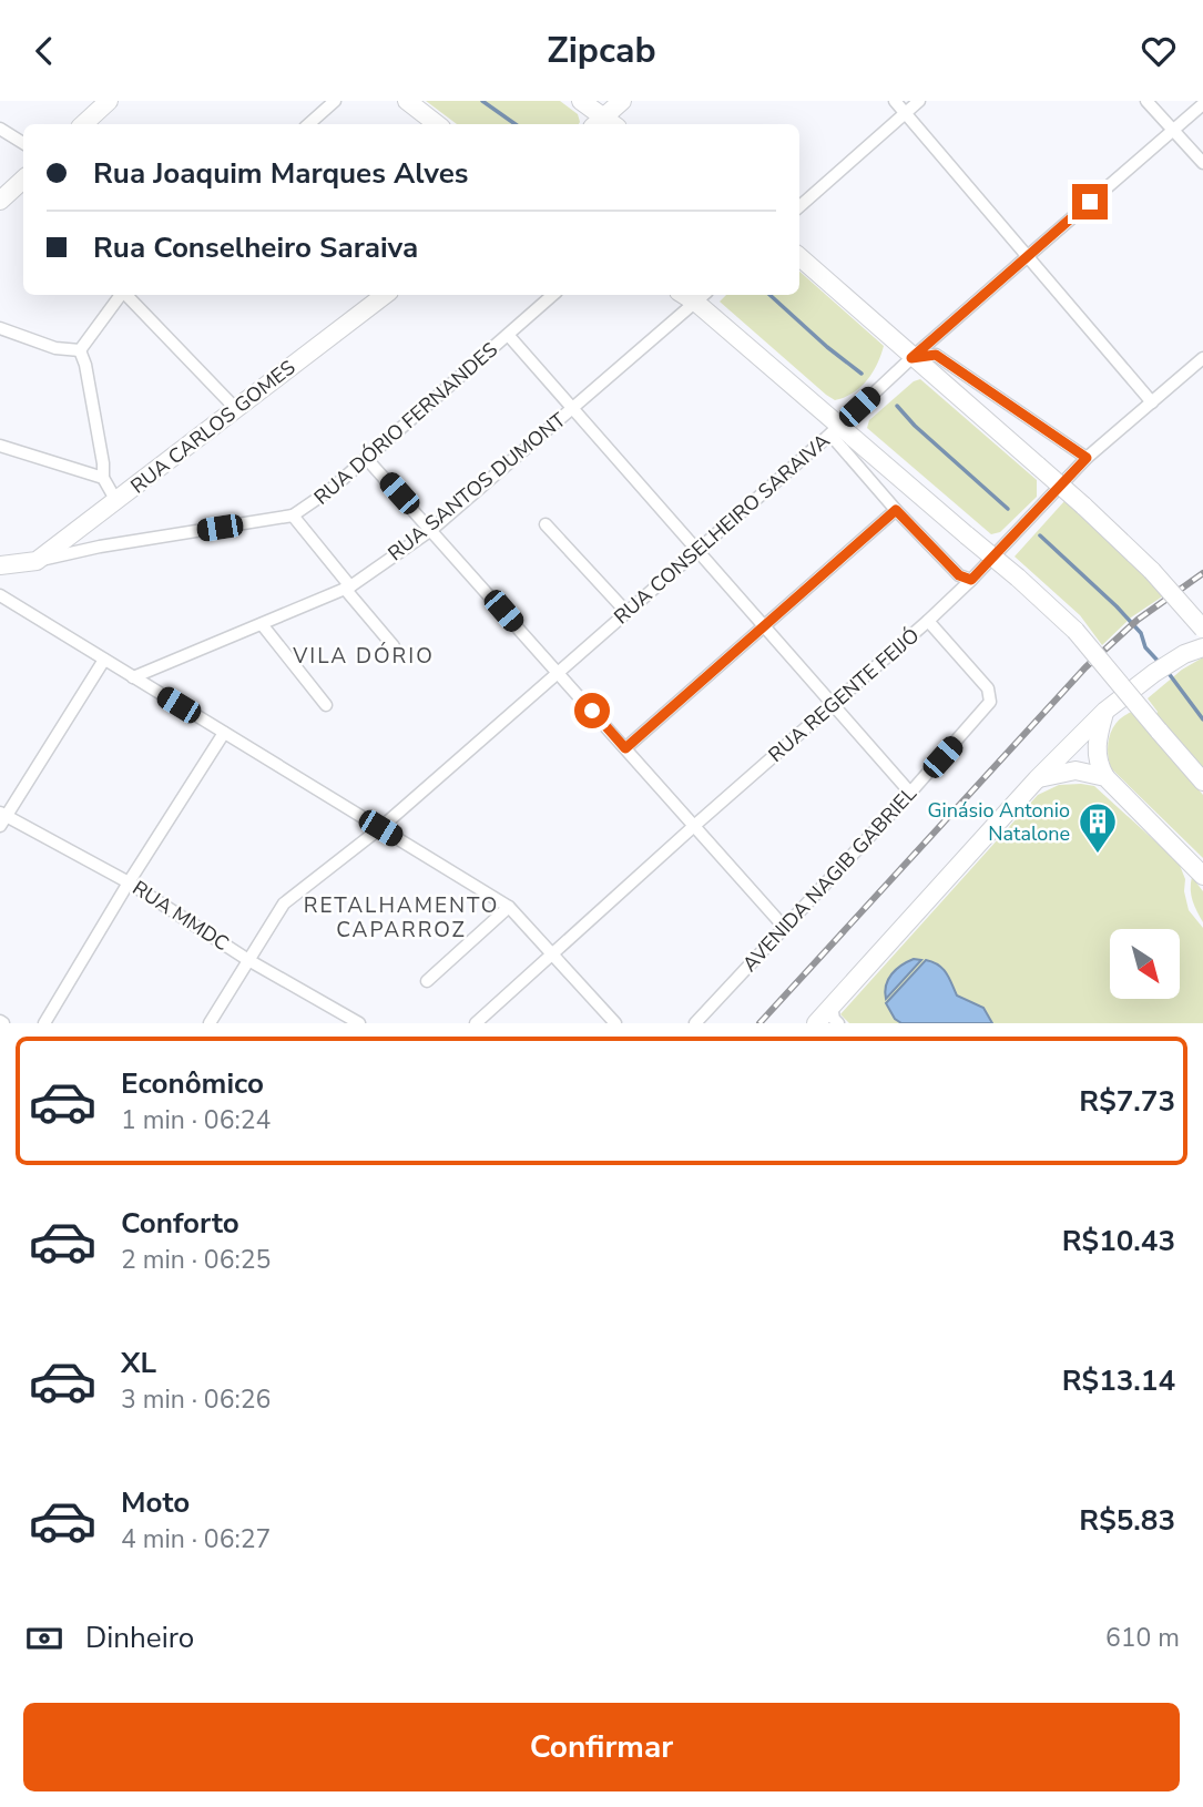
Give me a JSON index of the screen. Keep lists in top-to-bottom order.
{
  "streets": {
    "main road": ["RUA CARLOS GOMES"],
    "street": [
      "RUA DÓRIO FERNANDES",
      "RUA SANTOS DUMONT",
      "RUA CONSELHEIRO SARAIVA",
      "RUA REGENTE FEIJÓ",
      "AVENIDA NAGIB GABRIEL",
      "RUA MMDC"
    ]
  },
  "crossings": [
    ["RUA DÓRIO FERNANDES", "RUA CARLOS GOMES"],
    ["RUA CONSELHEIRO SARAIVA", "RUA MMDC"],
    ["RUA REGENTE FEIJÓ", "AVENIDA NAGIB GABRIEL"]
  ],
  "districts": ["VILA DÓRIO", "RETALHAMENTO CAPARROZ"],
  "places": {
    "building": ["Ginásio Antonio Natalone"]
  },
  "north": "bottom right",
  "page": {
    "header": "Zipcab",
    "banner": ["Rua Joaquim Marques Alves", "Rua Conselheiro Saraiva"],
    "list": [
      {
        "name": "Econômico",
        "note": "1 min · 06:24",
        "value": "R$7.73"
      },
      {
        "name": "Conforto",
        "note": "2 min · 06:25",
        "value": "R$10.43"
      },
      {
        "name": "XL",
        "note": "3 min · 06:26",
        "value": "R$13.14"
      },
      {
        "name": "Moto",
        "note": "4 min · 06:27",
        "value": "R$5.83"
      }
    ],
    "pay": ["Dinheiro", "610 m"],
    "buttons": "Confirmar"
  }
}
